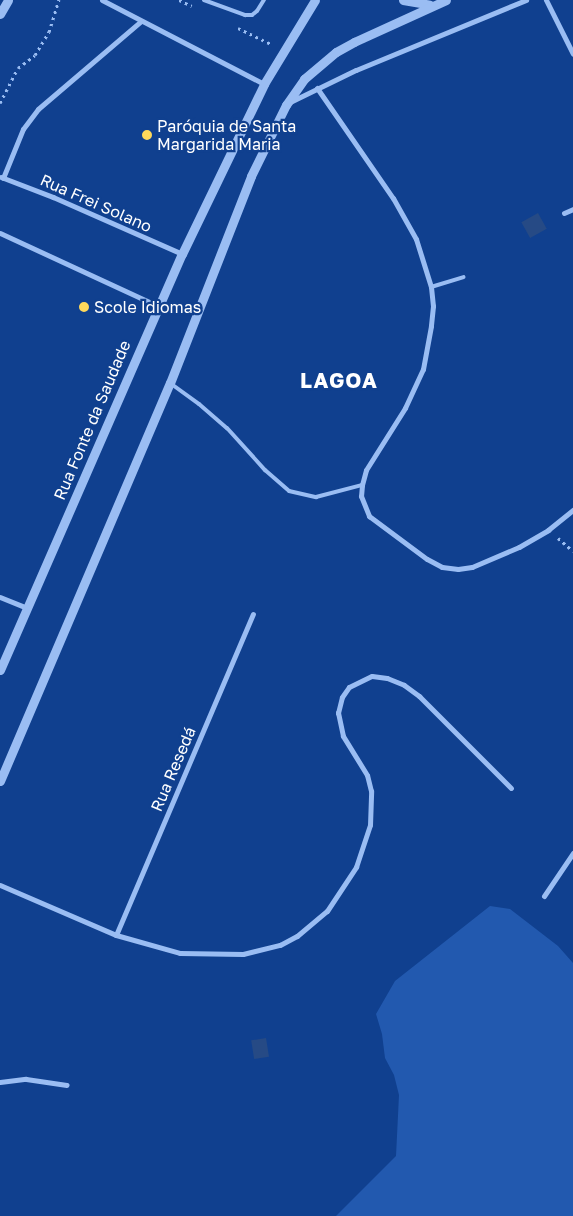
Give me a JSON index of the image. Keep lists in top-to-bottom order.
{
  "streets": {
    "street": ["Rua Frei Solano", "Rua Fonte da Saudade", "Rua Resedá"]
  },
  "crossings": [
    ["Rua Frei Solano", "Rua Fonte da Saudade"]
  ],
  "districts": ["LAGOA"],
  "places": ["Paróquia de Santa Margarida Maria", "Scole Idiomas"]
}
